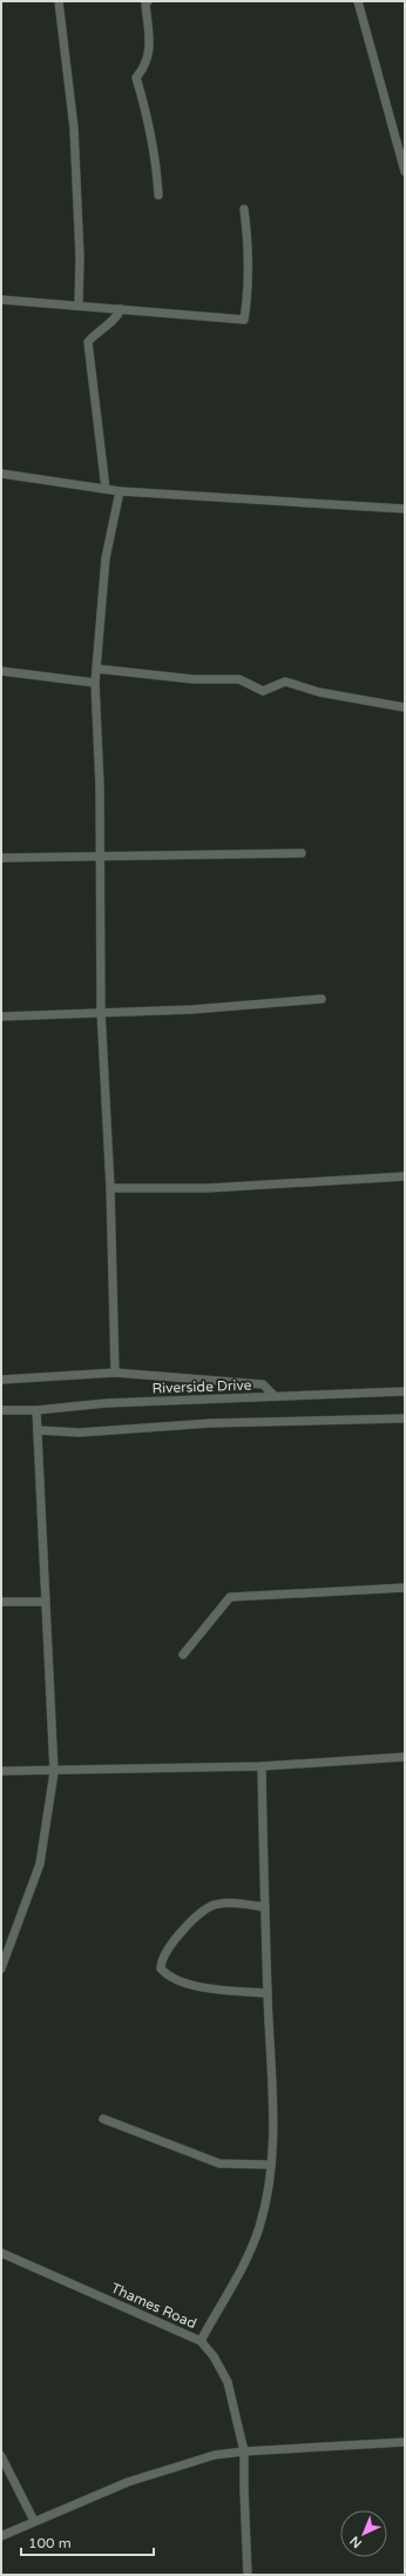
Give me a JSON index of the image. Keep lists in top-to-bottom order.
{
  "streets": {
    "street": ["Riverside Drive", "Thames Road"]
  },
  "scale_bar": "100 m",
  "north": "bottom left"
}
